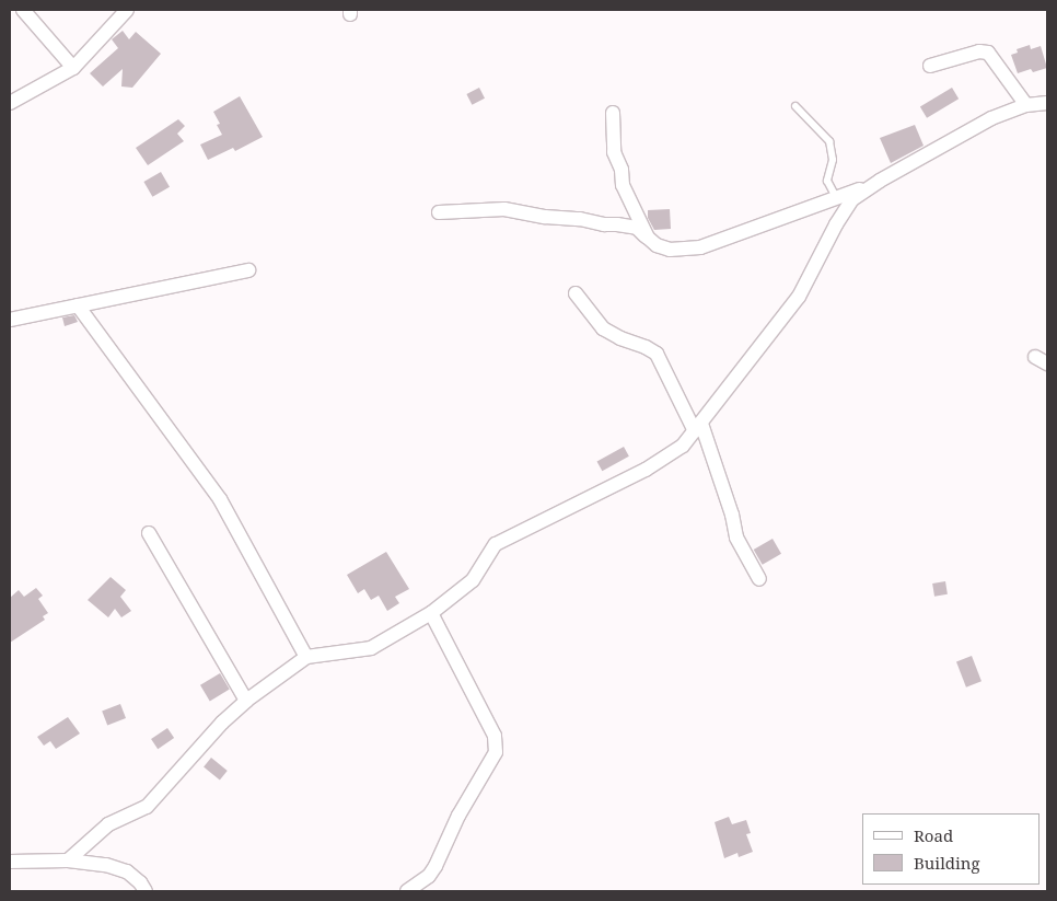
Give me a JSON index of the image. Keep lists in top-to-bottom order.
{
  "legend": ["Road", "Building"]
}
